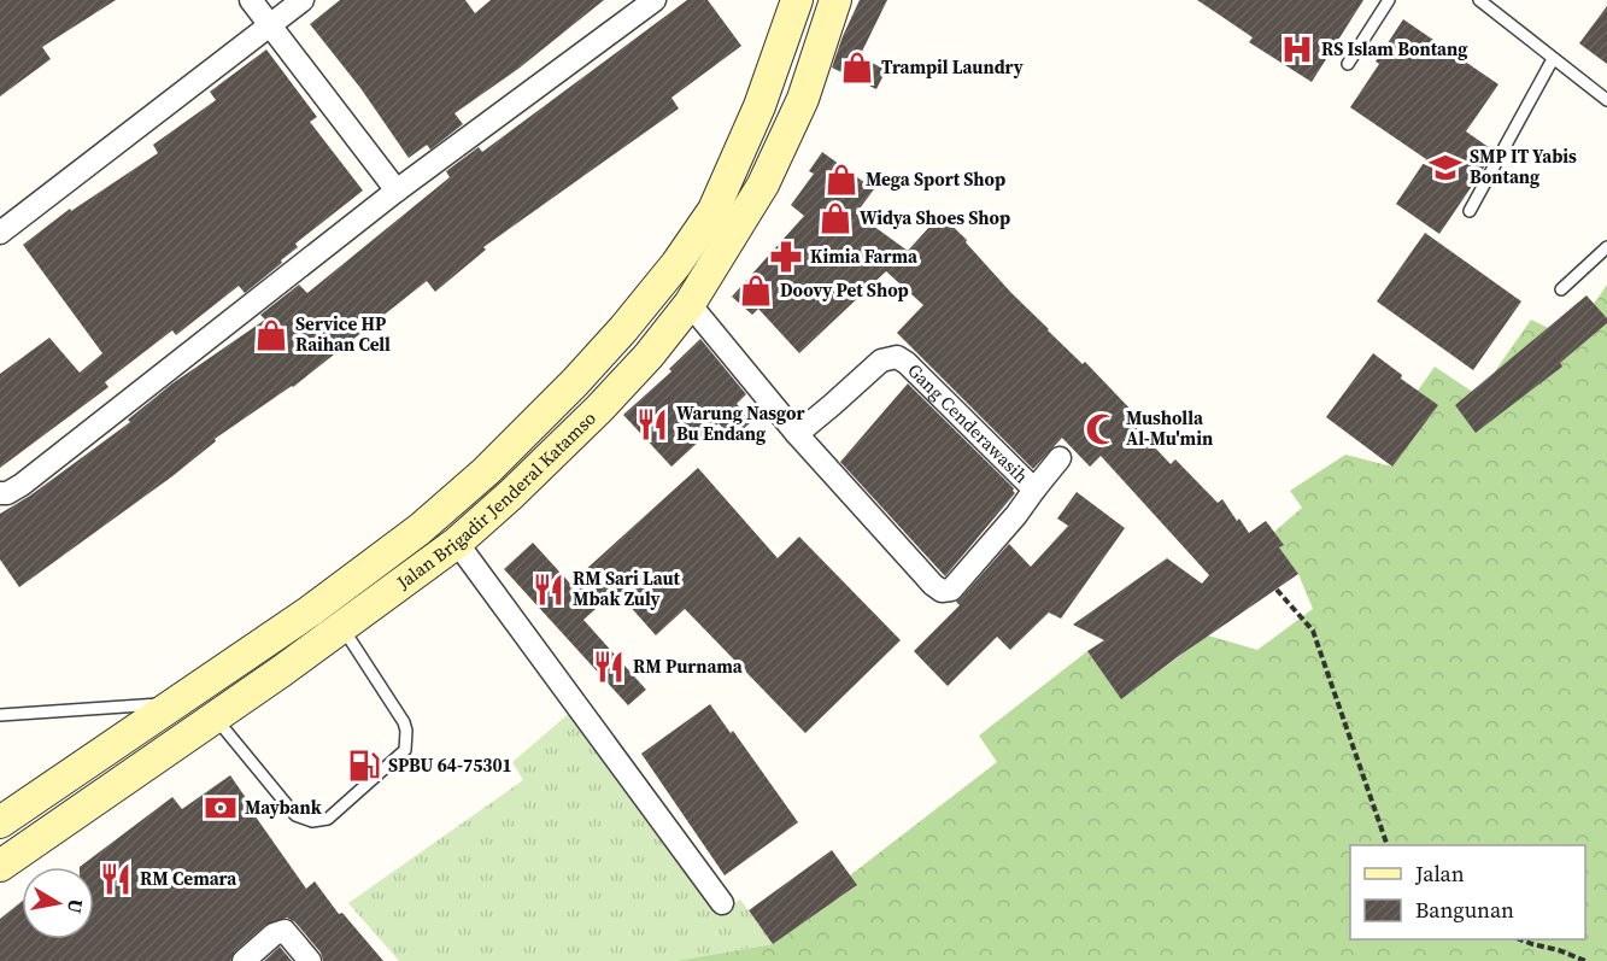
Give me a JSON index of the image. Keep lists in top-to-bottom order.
{
  "streets": {
    "main road": ["Jalan Brigadir Jenderal Katamso"],
    "street": ["Gang Cenderawasih"]
  },
  "places": {
    "hospital": ["RS Islam Bontang"],
    "shop": [
      "Trampil Laundry",
      "Mega Sport Shop",
      "Widya Shoes Shop",
      "Doovy Pet Shop",
      "Service HP Raihan Cell"
    ],
    "school or university": ["SMP IT Yabis Bontang"],
    "pharmacy": ["Kimia Farma"],
    "restaurant": [
      "Warung Nasgor Bu Endang",
      "RM Sari Laut Mbak Zuly",
      "RM Purnama",
      "RM Cemara"
    ],
    "mosque": ["Musholla Al-Mu'min"],
    "fuel station": ["SPBU 64-75301"],
    "bank": ["Maybank"]
  },
  "legend": ["Jalan", "Bangunan"],
  "north": "right"
}
